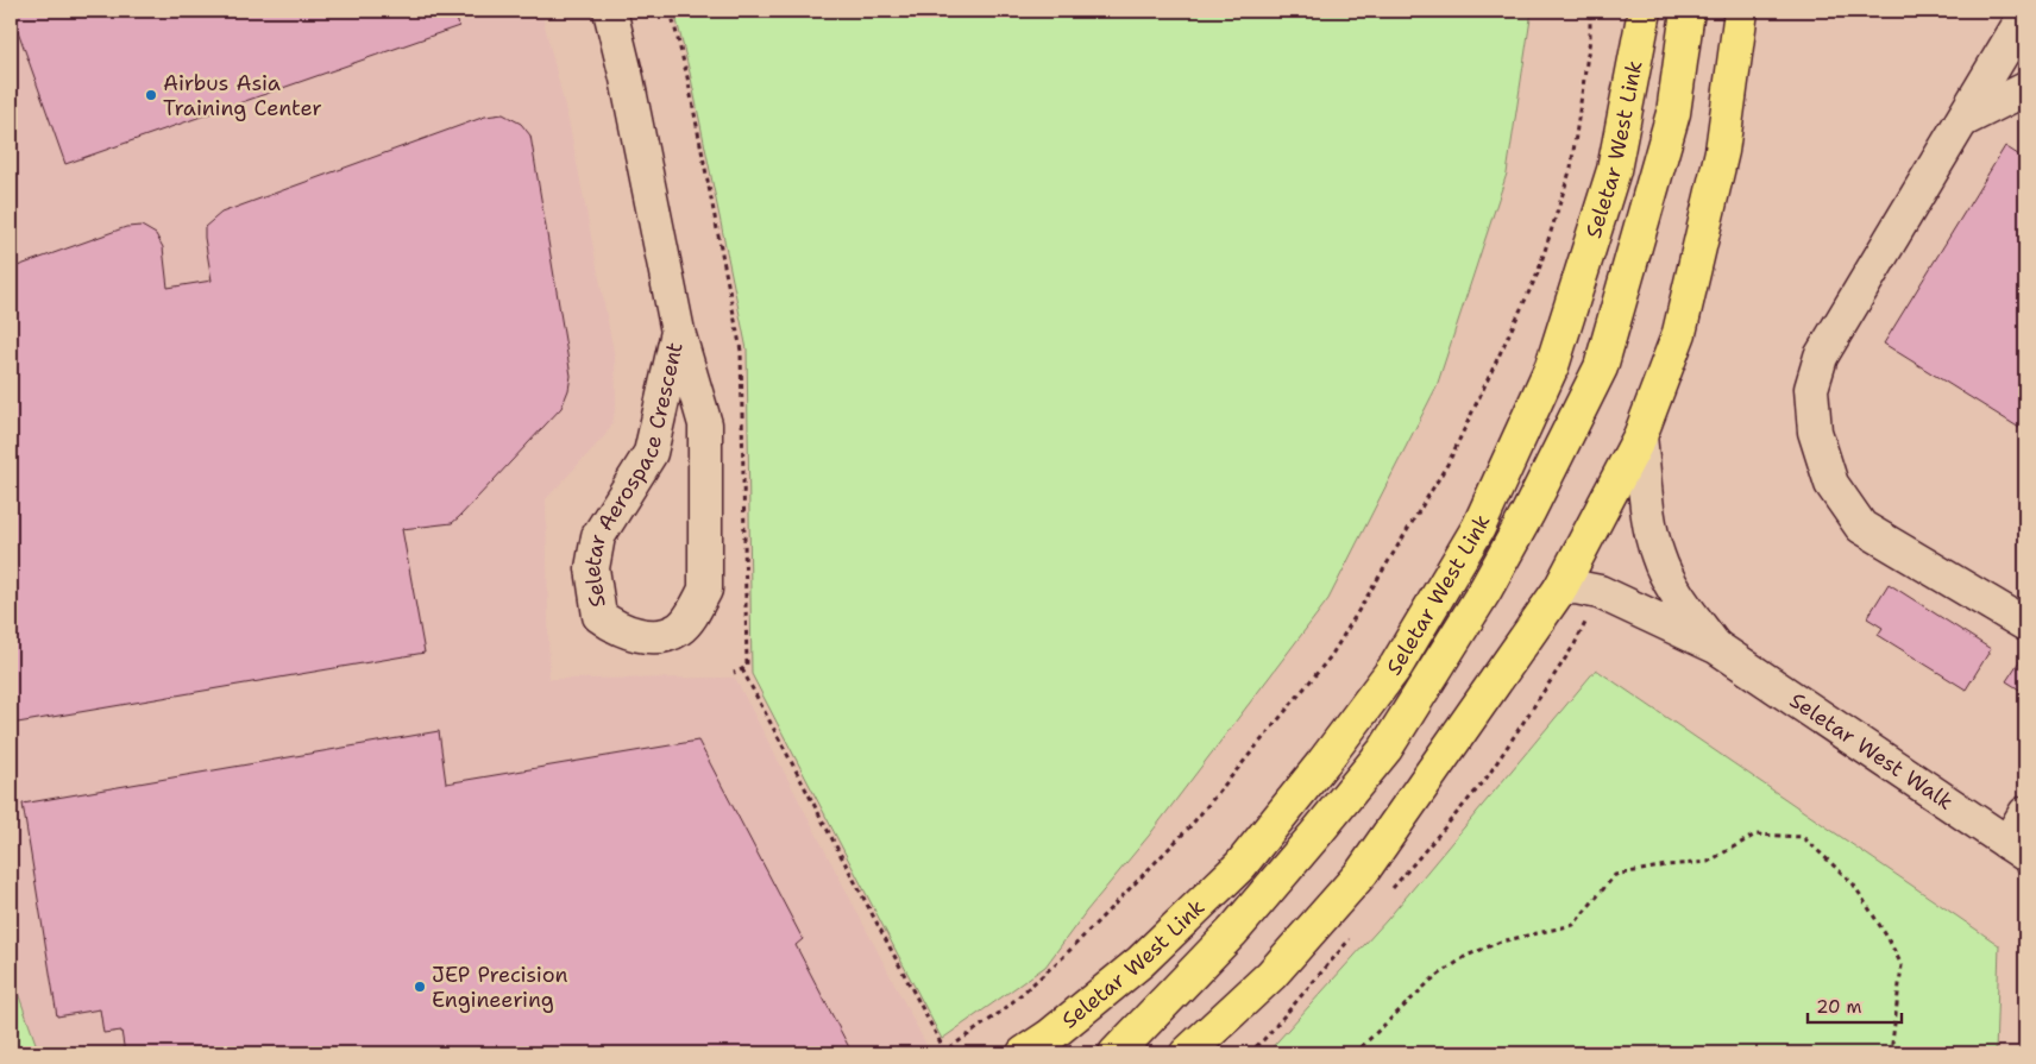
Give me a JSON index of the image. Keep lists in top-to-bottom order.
{
  "streets": {
    "main road": ["Seletar West Link"],
    "street": ["Seletar Aerospace Crescent", "Seletar West Walk"]
  },
  "places": ["Airbus Asia Training Center", "JEP Precision Engineering"],
  "scale_bar": "20 m"
}
